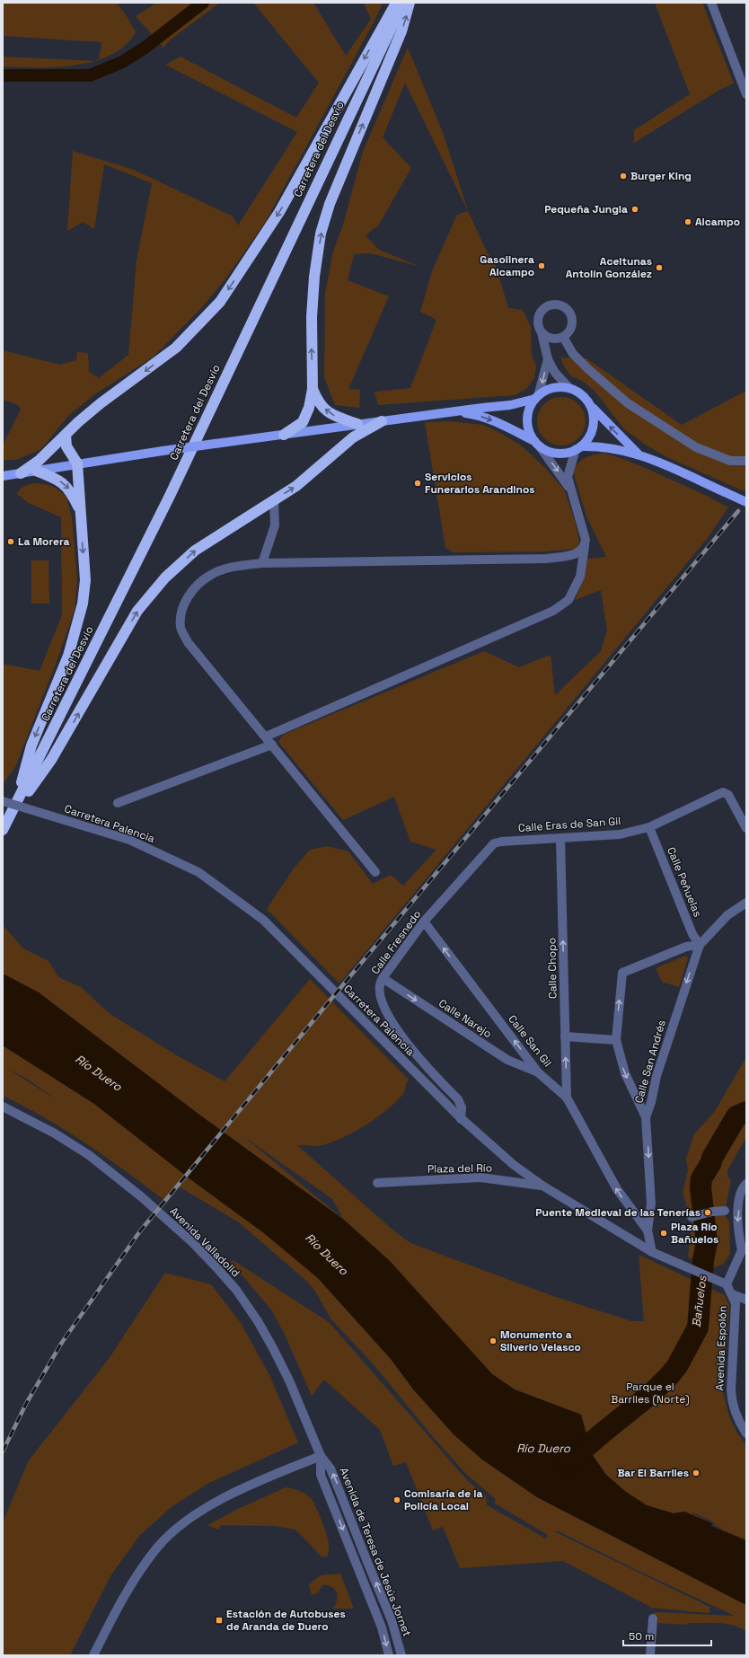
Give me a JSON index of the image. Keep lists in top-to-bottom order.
{
  "streets": {
    "highway": ["Carretera del Desvío"],
    "street": [
      "Carretera Palencia",
      "Calle Eras de San Gil",
      "Calle Peñuelas",
      "Calle Fresnedo",
      "Calle Chopo",
      "Calle Narejo",
      "Calle San Gil",
      "Calle San Andrés",
      "Plaza del Río",
      "Avenida Valladolid",
      "Avenida Espolón",
      "Avenida de Teresa de Jesús Jornet"
    ]
  },
  "crossings": [
    ["Carretera Palencia", "Calle Fresnedo"],
    ["Carretera Palencia", "Calle San Gil"],
    ["Carretera Palencia", "Plaza del Río"],
    ["Carretera Palencia", "Avenida Espolón"],
    ["Calle Eras de San Gil", "Calle Peñuelas"],
    ["Calle Eras de San Gil", "Calle Fresnedo"],
    ["Calle Eras de San Gil", "Calle Chopo"],
    ["Calle Peñuelas", "Calle San Andrés"],
    ["Calle Fresnedo", "Calle Narejo"],
    ["Calle Fresnedo", "Calle San Gil"],
    ["Calle Chopo", "Calle San Gil"],
    ["Calle Narejo", "Calle San Gil"],
    ["Calle San Gil", "Calle San Andrés"],
    ["Avenida Valladolid", "Avenida de Teresa de Jesús Jornet"]
  ],
  "one_way": [
    "Calle Chopo",
    "Calle Narejo",
    "Calle San Gil",
    "Calle San Andrés"
  ],
  "water": ["Río Duero", "Bañuelos"],
  "parks": ["Parque el Barriles (Norte)"],
  "places": {
    "other": [
      "Burger King",
      "Pequeña Jungla",
      "Alcampo",
      "Gasolinera Alcampo",
      "Aceitunas Antolín González",
      "Servicios Funerarios Arandinos",
      "La Morera",
      "Puente Medieval de las Tenerías",
      "Plaza Río Bañuelos",
      "Monumento a Silverio Velasco",
      "Bar El Barriles",
      "Comisaría de la Policía Local"
    ],
    "transit": ["Estación de Autobuses de Aranda de Duero"]
  },
  "scale_bar": "50 m"
}
